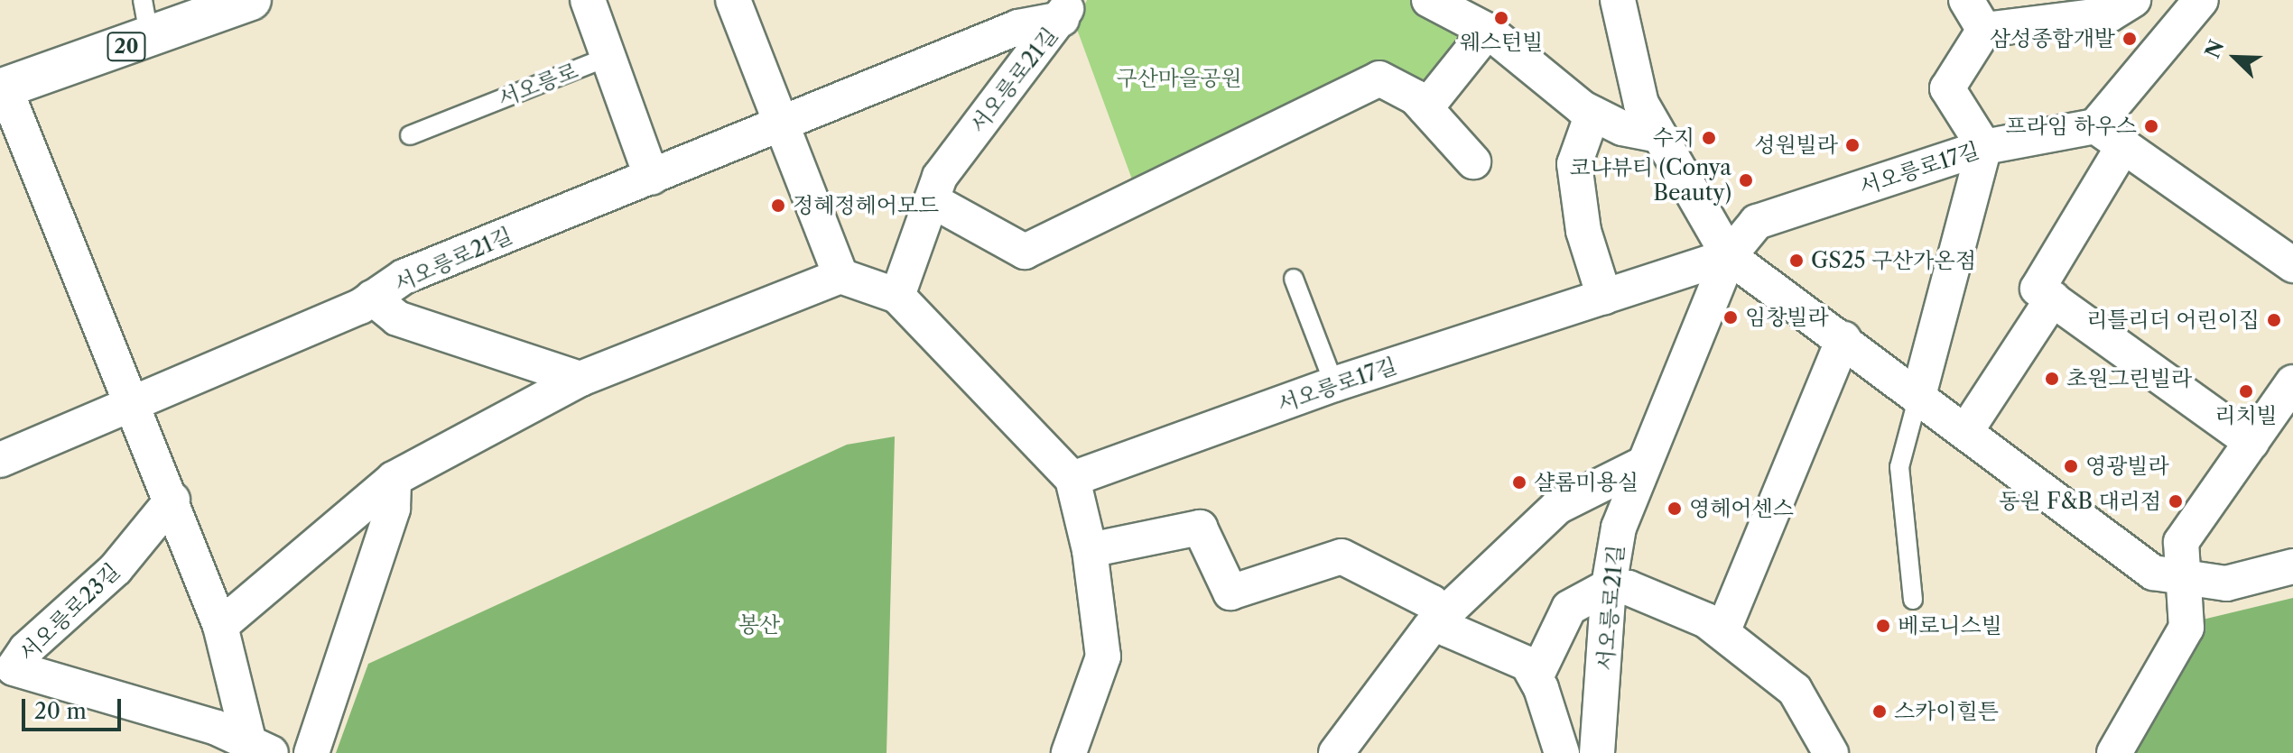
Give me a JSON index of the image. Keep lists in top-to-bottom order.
{
  "streets": {
    "main road": ["20"],
    "street": ["서오릉로21길", "서오릉로17길", "서오릉로23길"],
    "lane": ["서오릉로"]
  },
  "crossings": [
    ["20", "서오릉로23길"],
    ["서오릉로21길", "서오릉로17길"],
    ["서오릉로21길", "서오릉로23길"]
  ],
  "parks": ["구산마을공원", "봉산"],
  "places": [
    "웨스턴빌",
    "삼성종합개발",
    "프라임 하우스",
    "수지",
    "성원빌라",
    "코냐뷰티 (Conya Beauty)",
    "정혜정헤어모드",
    "GS25 구산가온점",
    "임창빌라",
    "리틀리더 어린이집",
    "초원그린빌라",
    "리치빌",
    "영광빌라",
    "샬롬미용실",
    "동원 F&B 대리점",
    "영헤어센스",
    "베로니스빌",
    "스카이힐튼"
  ],
  "scale_bar": "20 m",
  "north": "top left"
}
